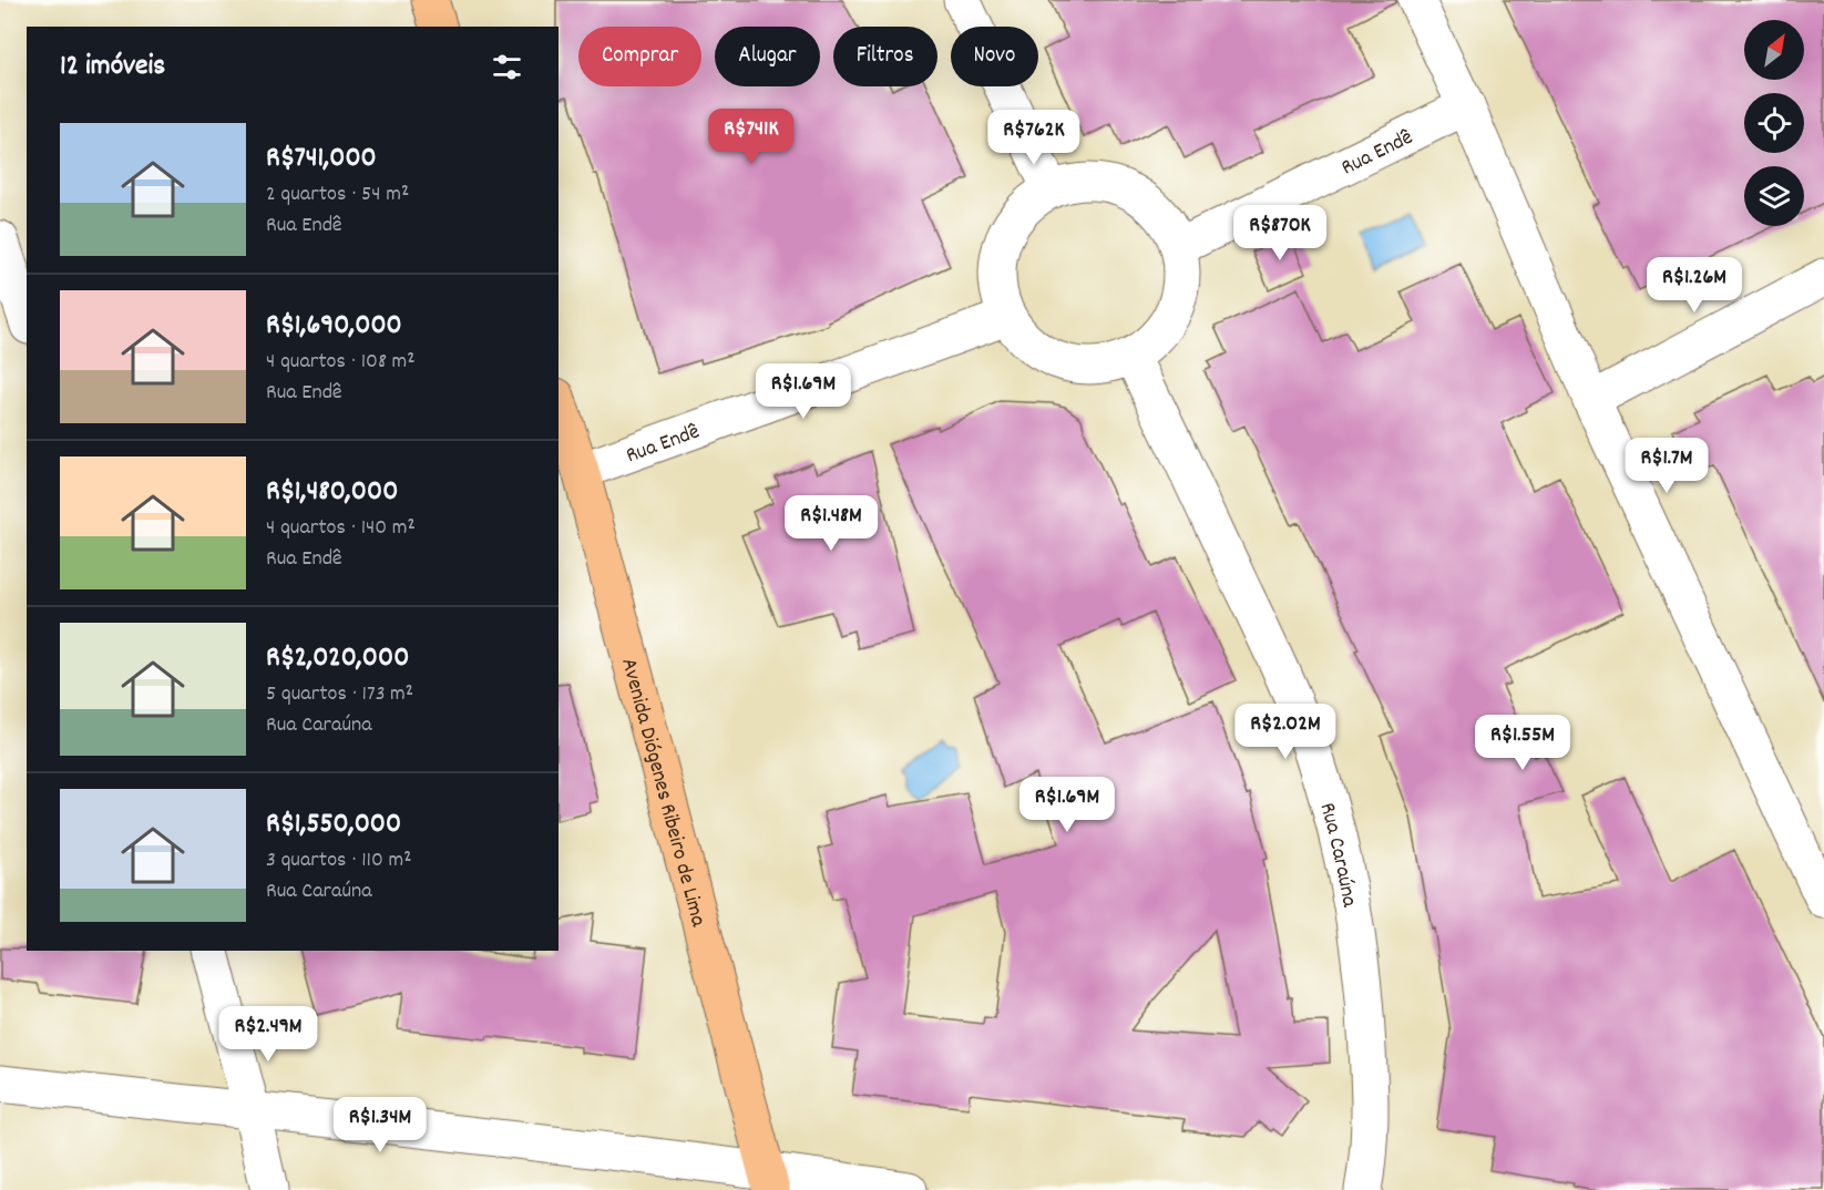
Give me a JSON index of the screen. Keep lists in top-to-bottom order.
{
  "streets": {
    "main road": ["Avenida Diógenes Ribeiro de Lima"],
    "street": ["Rua Endê", "Rua Caraúna"]
  },
  "crossings": [
    ["Rua Endê", "Avenida Diógenes Ribeiro de Lima"],
    ["Rua Endê", "Rua Caraúna"]
  ],
  "north": "top right",
  "page": {
    "chip": [
      "Comprar",
      "Alugar",
      "Filtros",
      "Novo"
    ],
    "heading": "12 imóveis",
    "list": [
      {
        "name": "R$741,000",
        "note": "2 quartos · 54 m² · Rua Endê"
      },
      {
        "name": "R$1,690,000",
        "note": "4 quartos · 108 m² · Rua Endê"
      },
      {
        "name": "R$1,480,000",
        "note": "4 quartos · 140 m² · Rua Endê"
      },
      {
        "name": "R$2,020,000",
        "note": "5 quartos · 173 m² · Rua Caraúna"
      },
      {
        "name": "R$1,550,000",
        "note": "3 quartos · 110 m² · Rua Caraúna"
      }
    ],
    "price": [
      "R$741K",
      "R$762K",
      "R$870K",
      "R$1.26M",
      "R$1.69M",
      "R$1.7M",
      "R$1.48M",
      "R$2.02M",
      "R$1.55M",
      "R$1.69M",
      "R$2.49M",
      "R$1.34M"
    ]
  }
}
